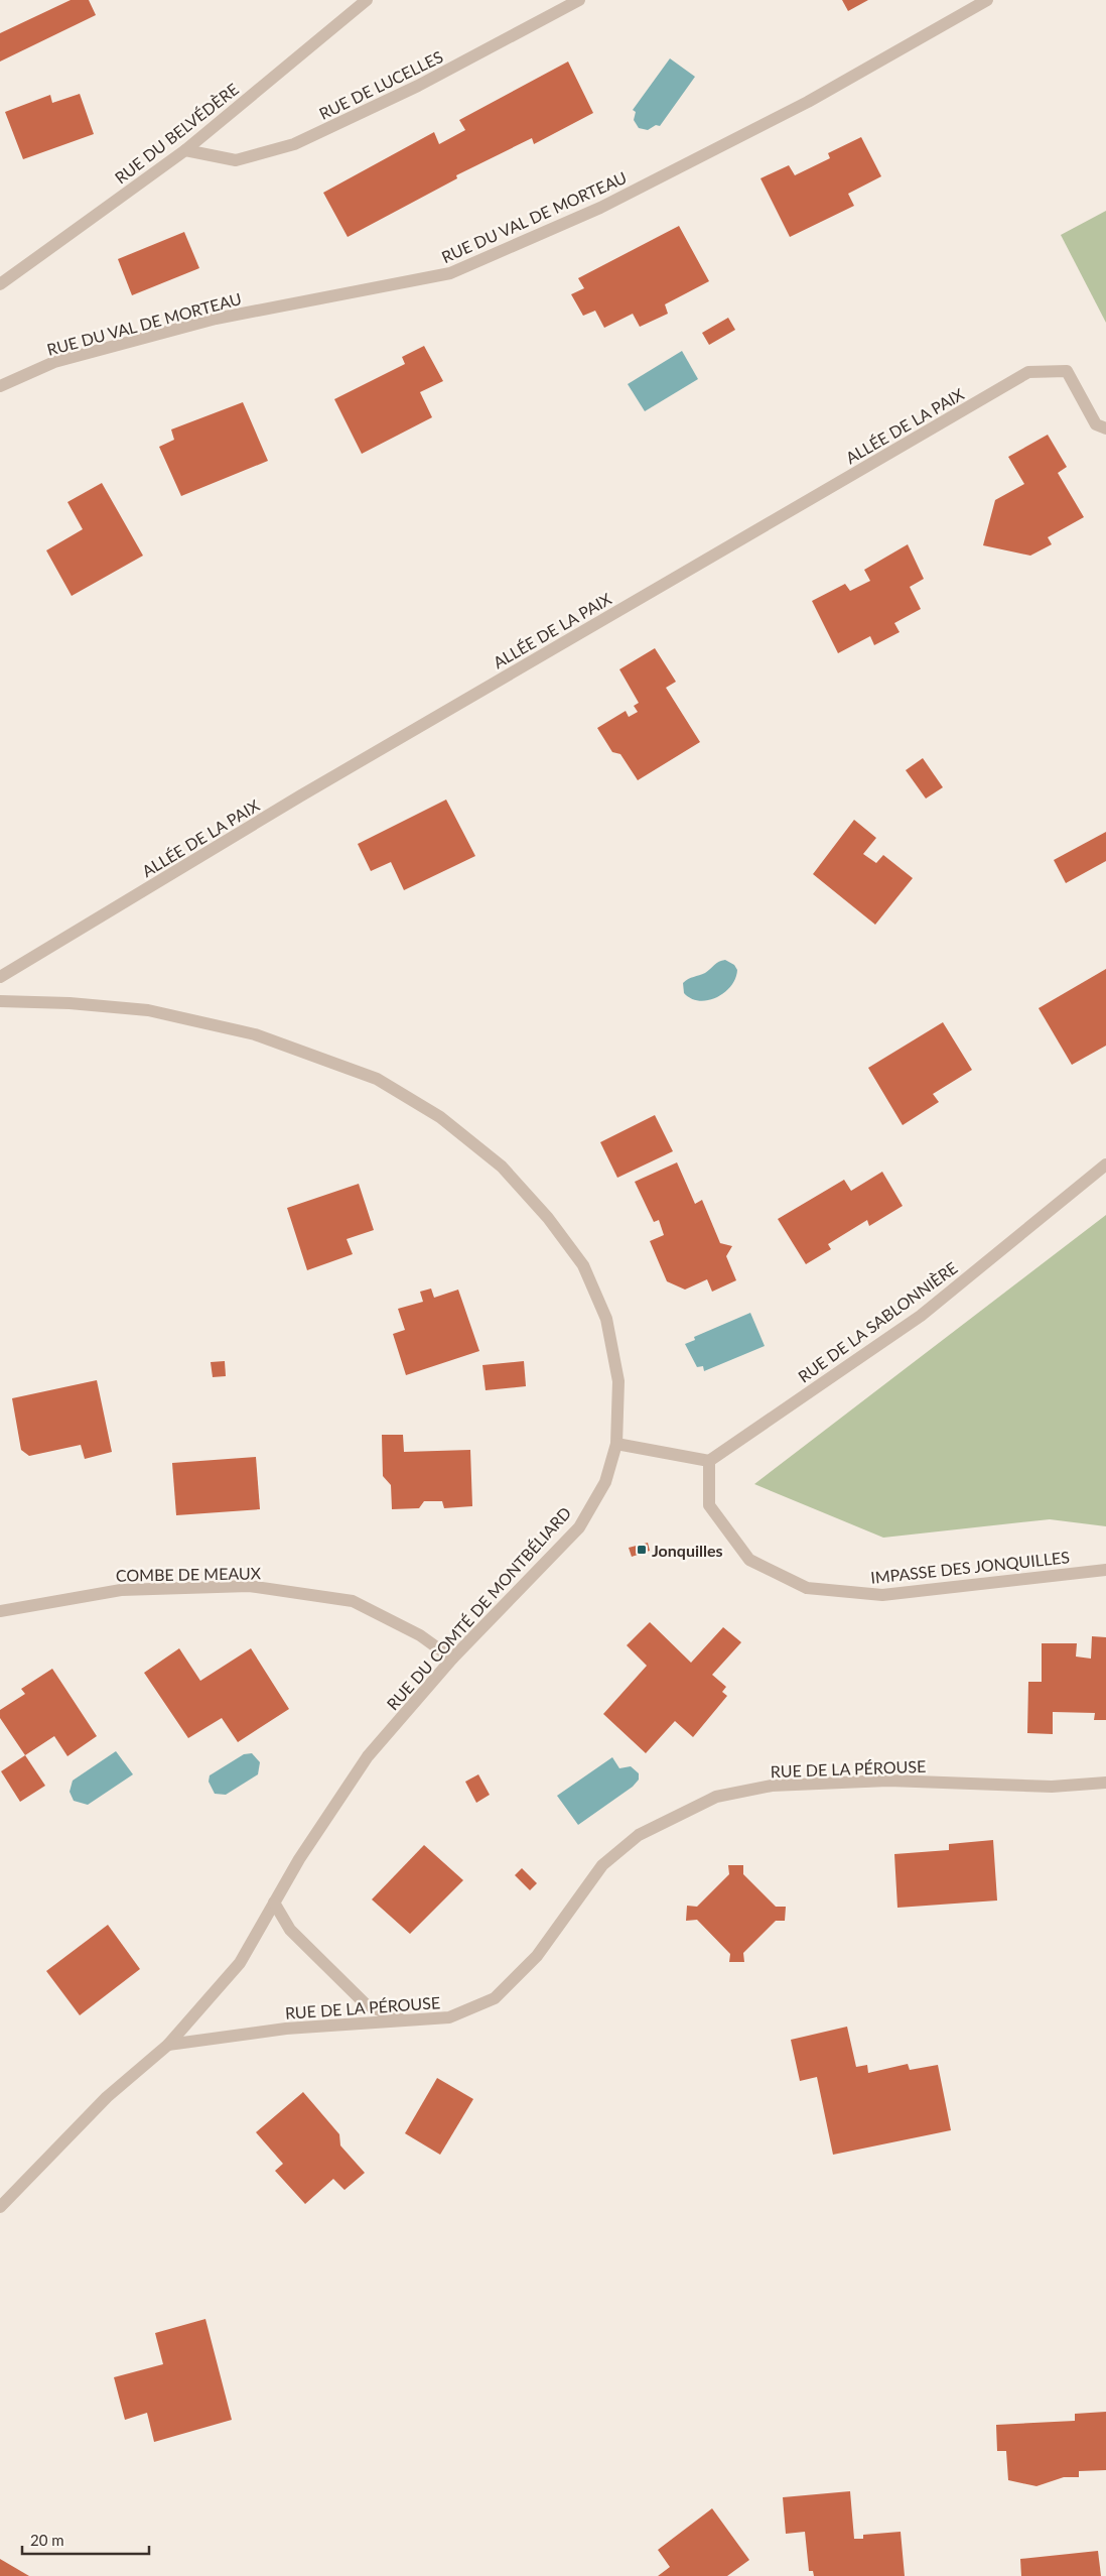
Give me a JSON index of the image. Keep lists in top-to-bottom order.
{
  "streets": {
    "street": [
      "RUE DE LUCELLES",
      "RUE DU BELVÉDÈRE",
      "RUE DU VAL DE MORTEAU",
      "ALLÉE DE LA PAIX",
      "RUE DE LA SABLONNIÈRE",
      "IMPASSE DES JONQUILLES",
      "COMBE DE MEAUX",
      "RUE DU COMTÉ DE MONTBÉLIARD",
      "RUE DE LA PÉROUSE"
    ]
  },
  "crossings": [
    ["RUE DE LUCELLES", "RUE DU BELVÉDÈRE"],
    ["RUE DE LA SABLONNIÈRE", "IMPASSE DES JONQUILLES"],
    ["COMBE DE MEAUX", "RUE DU COMTÉ DE MONTBÉLIARD"],
    ["RUE DU COMTÉ DE MONTBÉLIARD", "RUE DE LA PÉROUSE"]
  ],
  "places": {
    "transit": ["Jonquilles"]
  },
  "scale_bar": "20 m"
}
